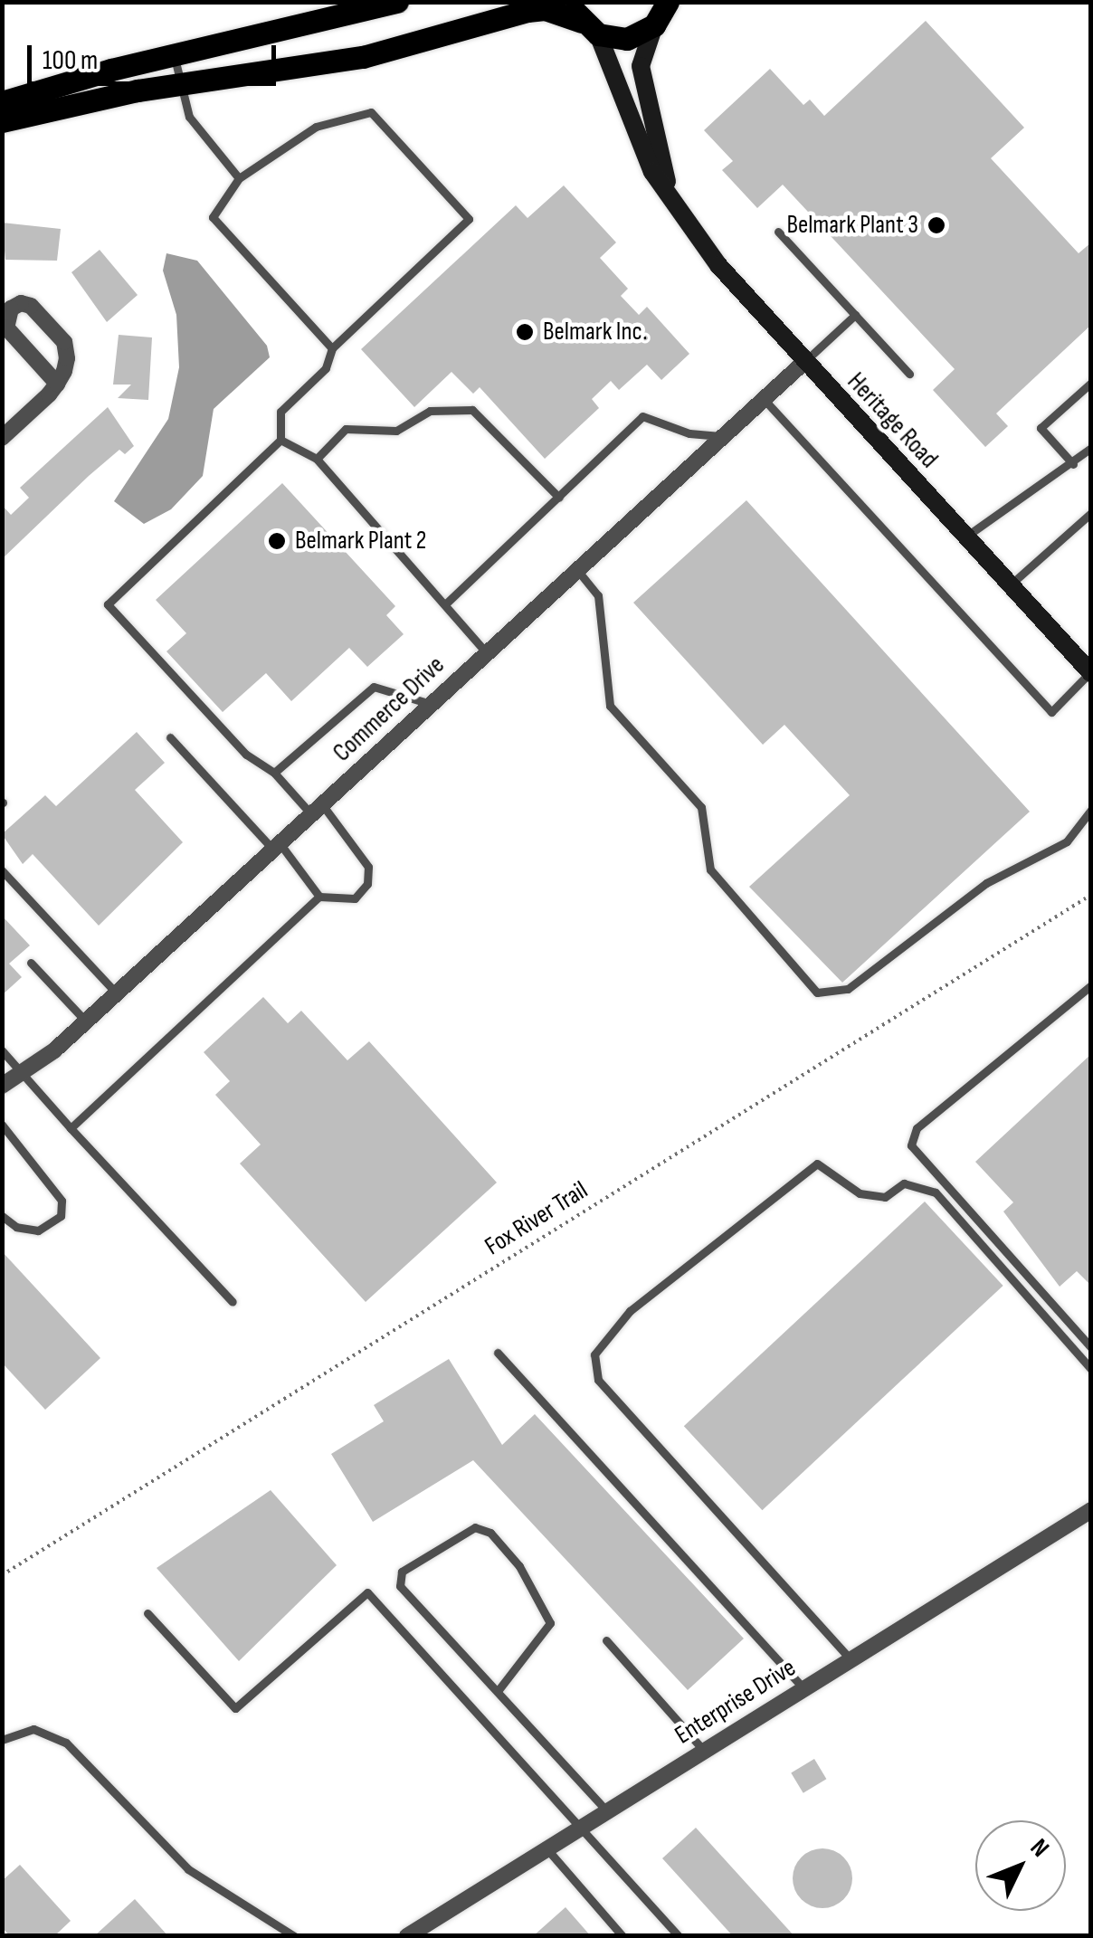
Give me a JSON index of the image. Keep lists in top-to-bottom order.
{
  "streets": {
    "main road": ["Heritage Road"],
    "street": ["Commerce Drive", "Enterprise Drive"],
    "path": ["Fox River Trail"]
  },
  "crossings": [
    ["Heritage Road", "Commerce Drive"]
  ],
  "places": ["Belmark Plant 3", "Belmark Inc.", "Belmark Plant 2"],
  "scale_bar": "100 m",
  "north": "top right"
}
